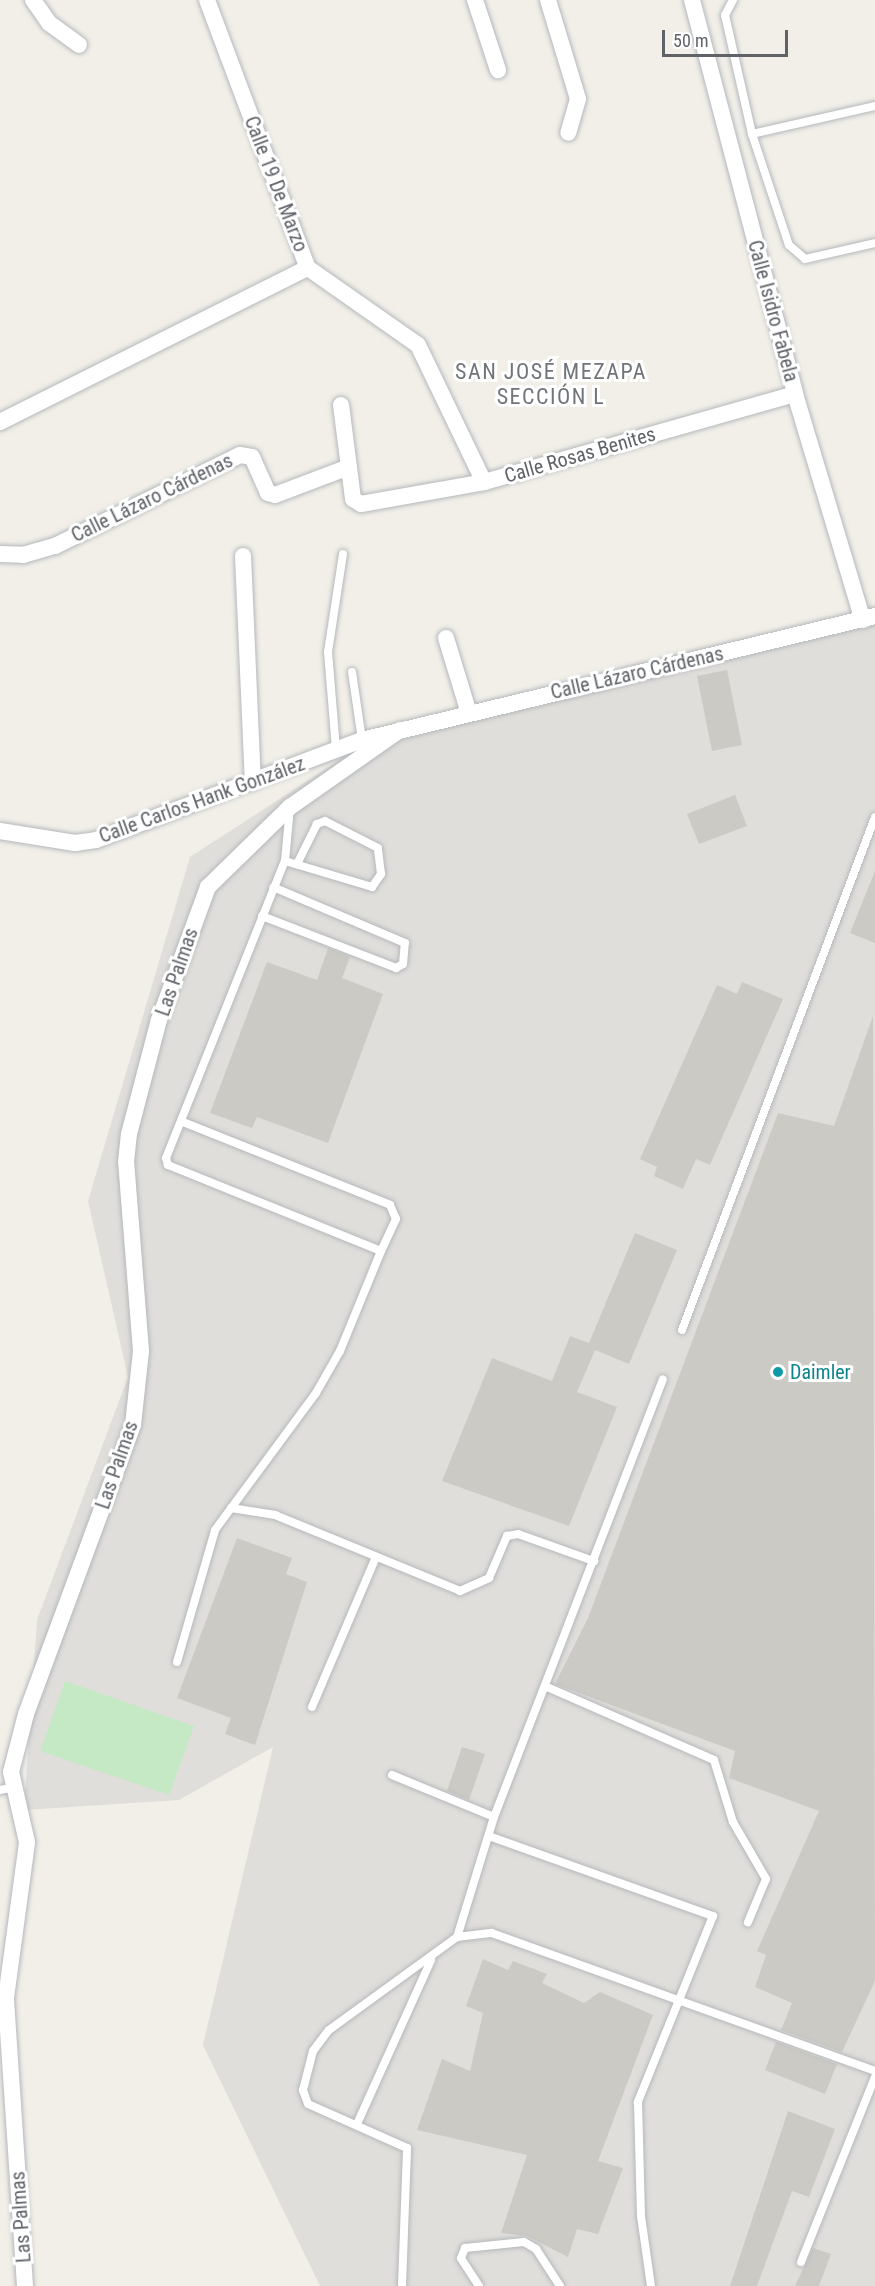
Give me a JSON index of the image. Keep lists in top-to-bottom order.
{
  "streets": {
    "street": [
      "Calle 19 De Marzo",
      "Calle Isidro Fabela",
      "Calle Rosas Benites",
      "Calle Lázaro Cárdenas",
      "Calle Carlos Hank González",
      "Las Palmas"
    ]
  },
  "crossings": [
    ["Calle 19 De Marzo", "Calle Rosas Benites"],
    ["Calle Isidro Fabela", "Calle Rosas Benites"],
    ["Calle Isidro Fabela", "Calle Lázaro Cárdenas"],
    ["Calle Rosas Benites", "Calle Lázaro Cárdenas"],
    ["Calle Lázaro Cárdenas", "Calle Carlos Hank González"],
    ["Calle Lázaro Cárdenas", "Las Palmas"],
    ["Calle Carlos Hank González", "Las Palmas"]
  ],
  "districts": ["SAN JOSÉ MEZAPA SECCIÓN L"],
  "places": ["Daimler"],
  "scale_bar": "50 m"
}
